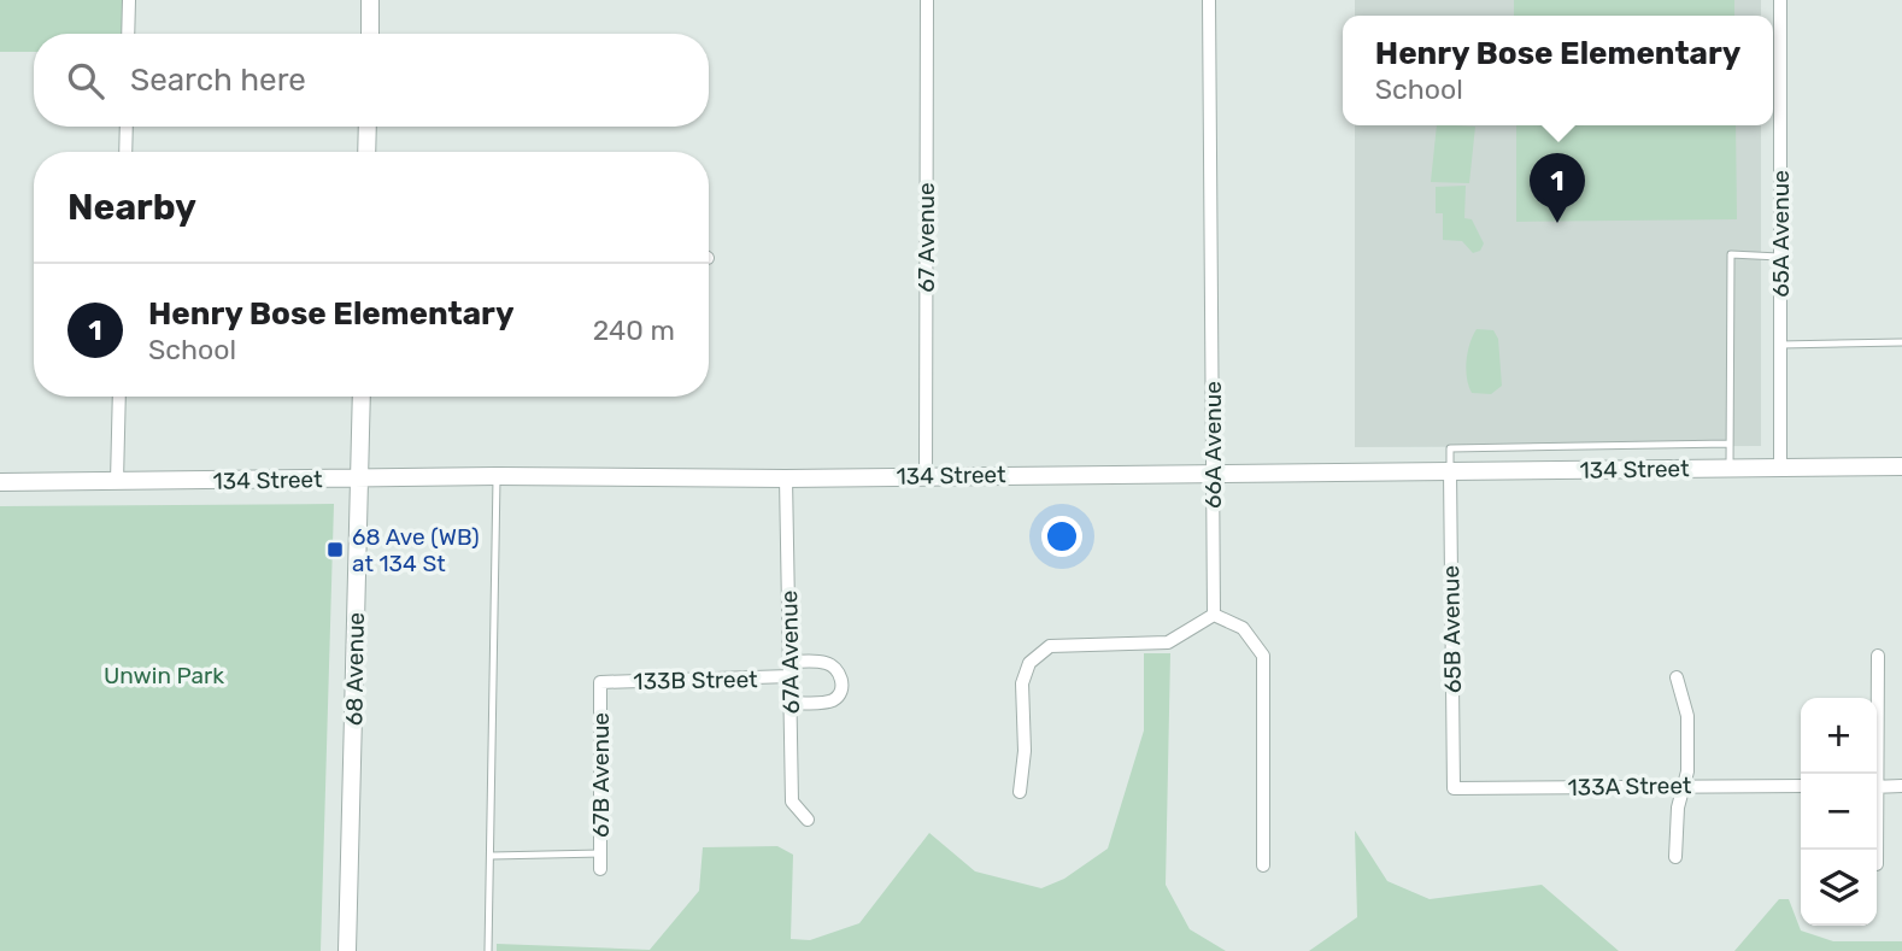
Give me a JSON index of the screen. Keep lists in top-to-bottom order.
{
  "streets": {
    "street": [
      "65A Avenue",
      "67 Avenue",
      "66A Avenue",
      "134 Street",
      "65B Avenue",
      "67A Avenue",
      "68 Avenue",
      "133B Street",
      "67B Avenue",
      "133A Street"
    ]
  },
  "crossings": [
    ["65A Avenue", "134 Street"],
    ["67 Avenue", "134 Street"],
    ["66A Avenue", "134 Street"],
    ["134 Street", "65B Avenue"],
    ["134 Street", "67A Avenue"],
    ["134 Street", "68 Avenue"],
    ["65B Avenue", "133A Street"],
    ["67A Avenue", "133B Street"],
    ["133B Street", "67B Avenue"]
  ],
  "parks": ["Unwin Park"],
  "places": {
    "transit": ["68 Ave (WB) at 134 St"]
  },
  "page": {
    "popup": ["Henry Bose Elementary", "School"],
    "search": "Search here",
    "heading": "Nearby",
    "pins": "1",
    "list": [
      {
        "mark": "1",
        "name": "Henry Bose Elementary",
        "note": "School",
        "value": "240 m"
      }
    ],
    "map_buttons": ["+", "−"]
  }
}
